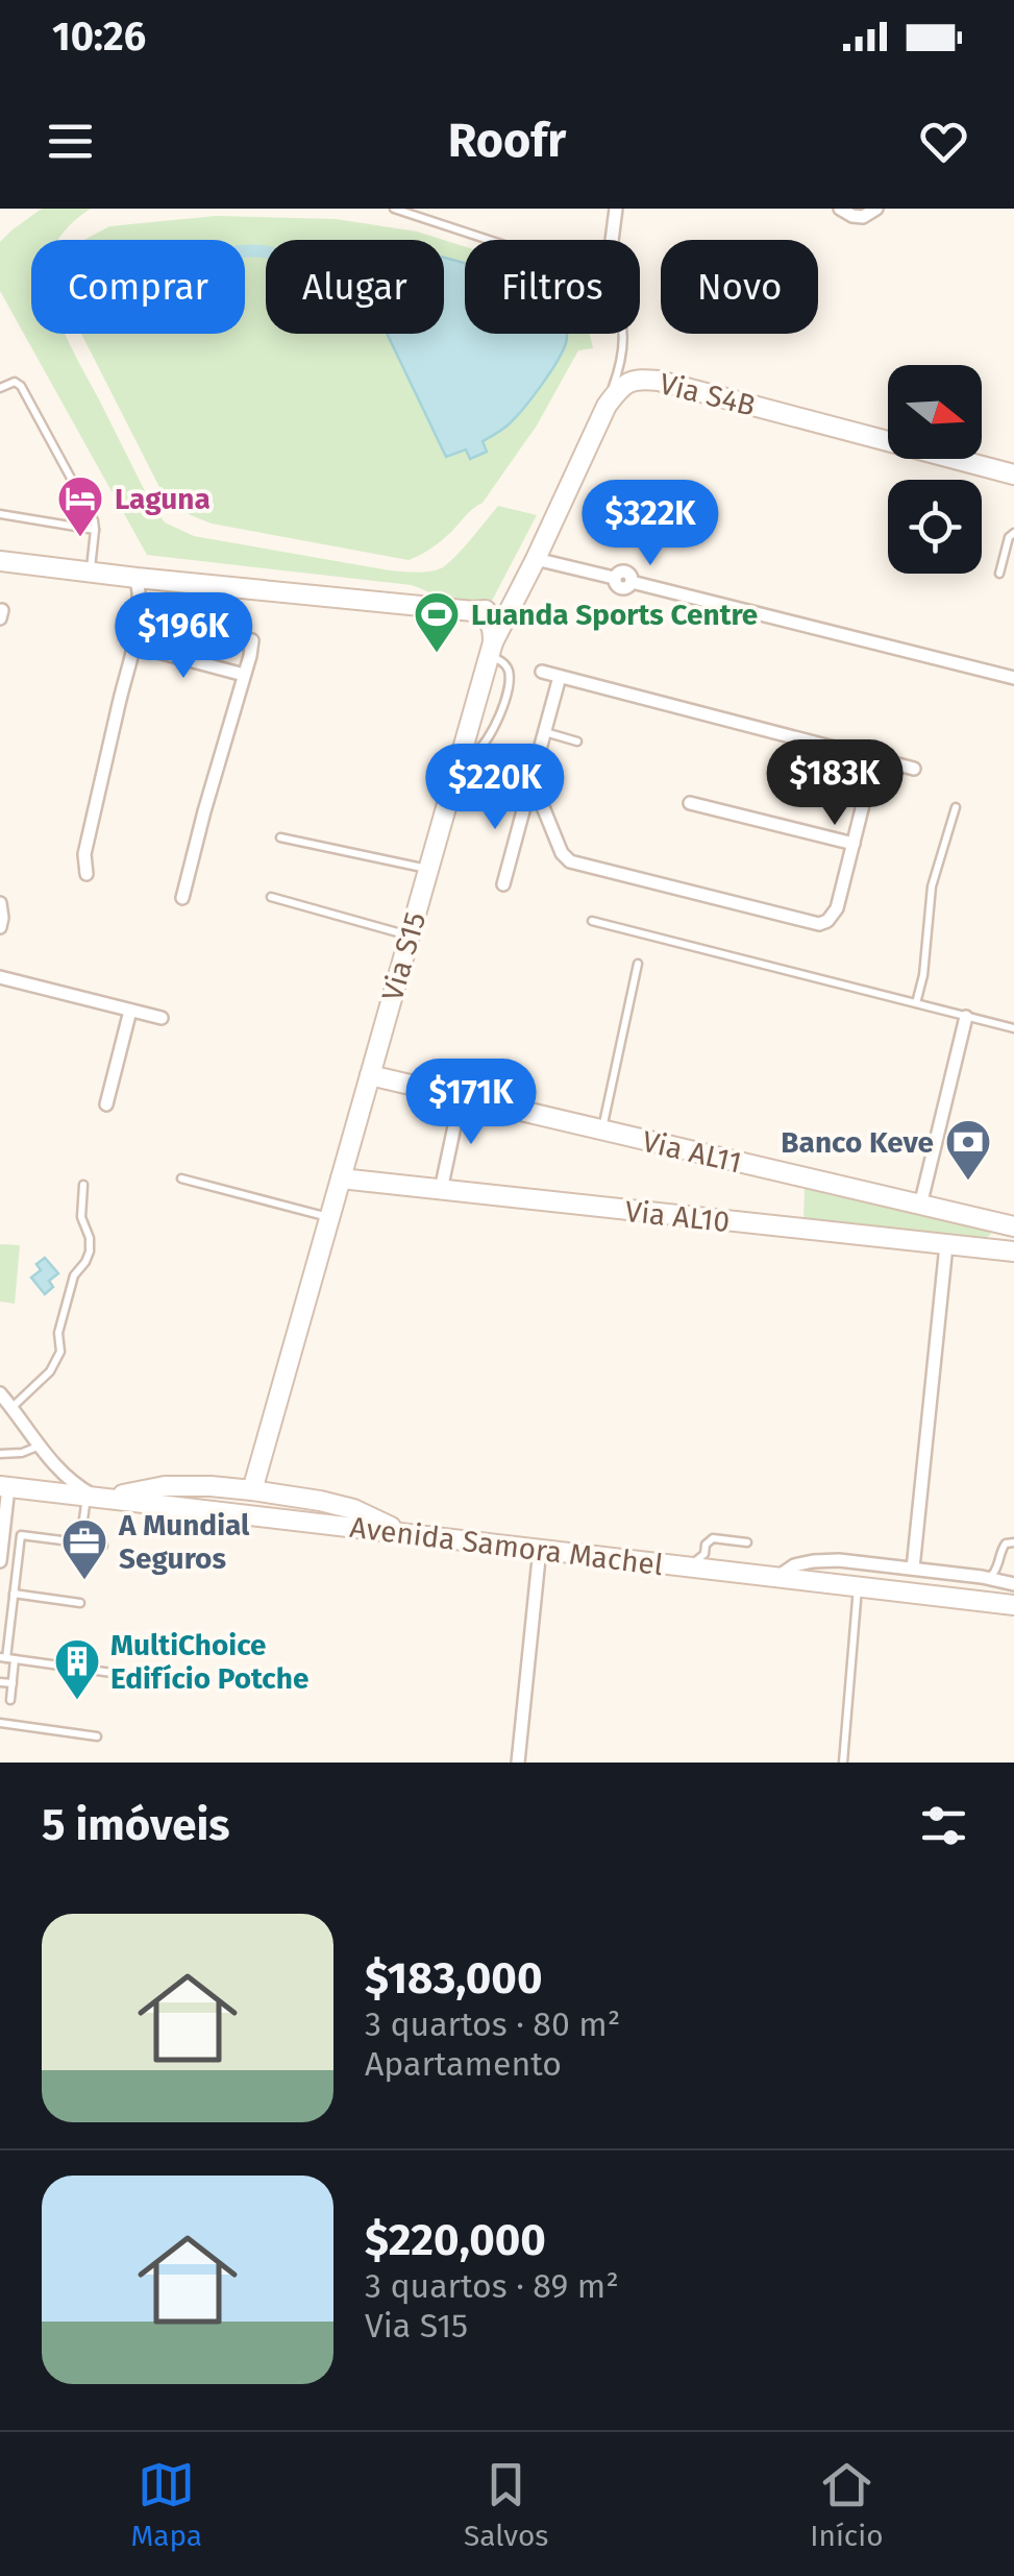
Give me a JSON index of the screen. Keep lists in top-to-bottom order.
{
  "streets": {
    "street": [
      "Via S4B",
      "Via S15",
      "Via AL11",
      "Via AL10",
      "Avenida Samora Machel"
    ]
  },
  "crossings": [
    ["Via S15", "Via AL11"],
    ["Via S15", "Via AL10"]
  ],
  "places": {
    "hotel": ["Laguna"],
    "sports": ["Luanda Sports Centre"],
    "bank": ["Banco Keve"],
    "office": ["A Mundial Seguros"],
    "building": ["MultiChoice Edifício Potche"]
  },
  "north": "right",
  "page": {
    "status": "10:26",
    "header": "Roofr",
    "chip": [
      "Comprar",
      "Alugar",
      "Filtros",
      "Novo"
    ],
    "price": [
      "$322K",
      "$196K",
      "$183K",
      "$220K",
      "$171K"
    ],
    "heading": "5 imóveis",
    "list": [
      {
        "name": "$183,000",
        "note": "3 quartos · 80 m² · Apartamento"
      },
      {
        "name": "$220,000",
        "note": "3 quartos · 89 m² · Via S15"
      }
    ],
    "tabs": ["Mapa", "Salvos", "Início"]
  }
}
